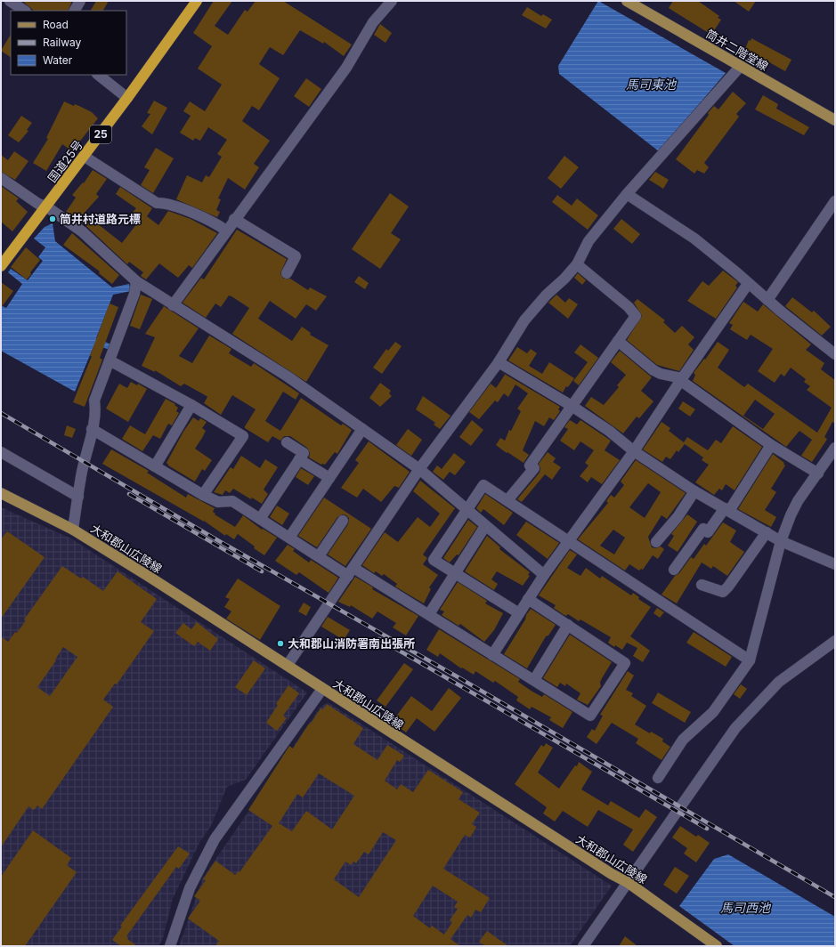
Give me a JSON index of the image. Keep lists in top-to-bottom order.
{
  "streets": {
    "highway": ["25", "国道25号"],
    "main road": ["筒井二階堂線", "大和郡山広陵線"]
  },
  "water": ["馬司東池", "馬司西池"],
  "places": ["筒井村道路元標", "大和郡山消防署南出張所"],
  "legend": ["Road", "Railway", "Water"]
}
